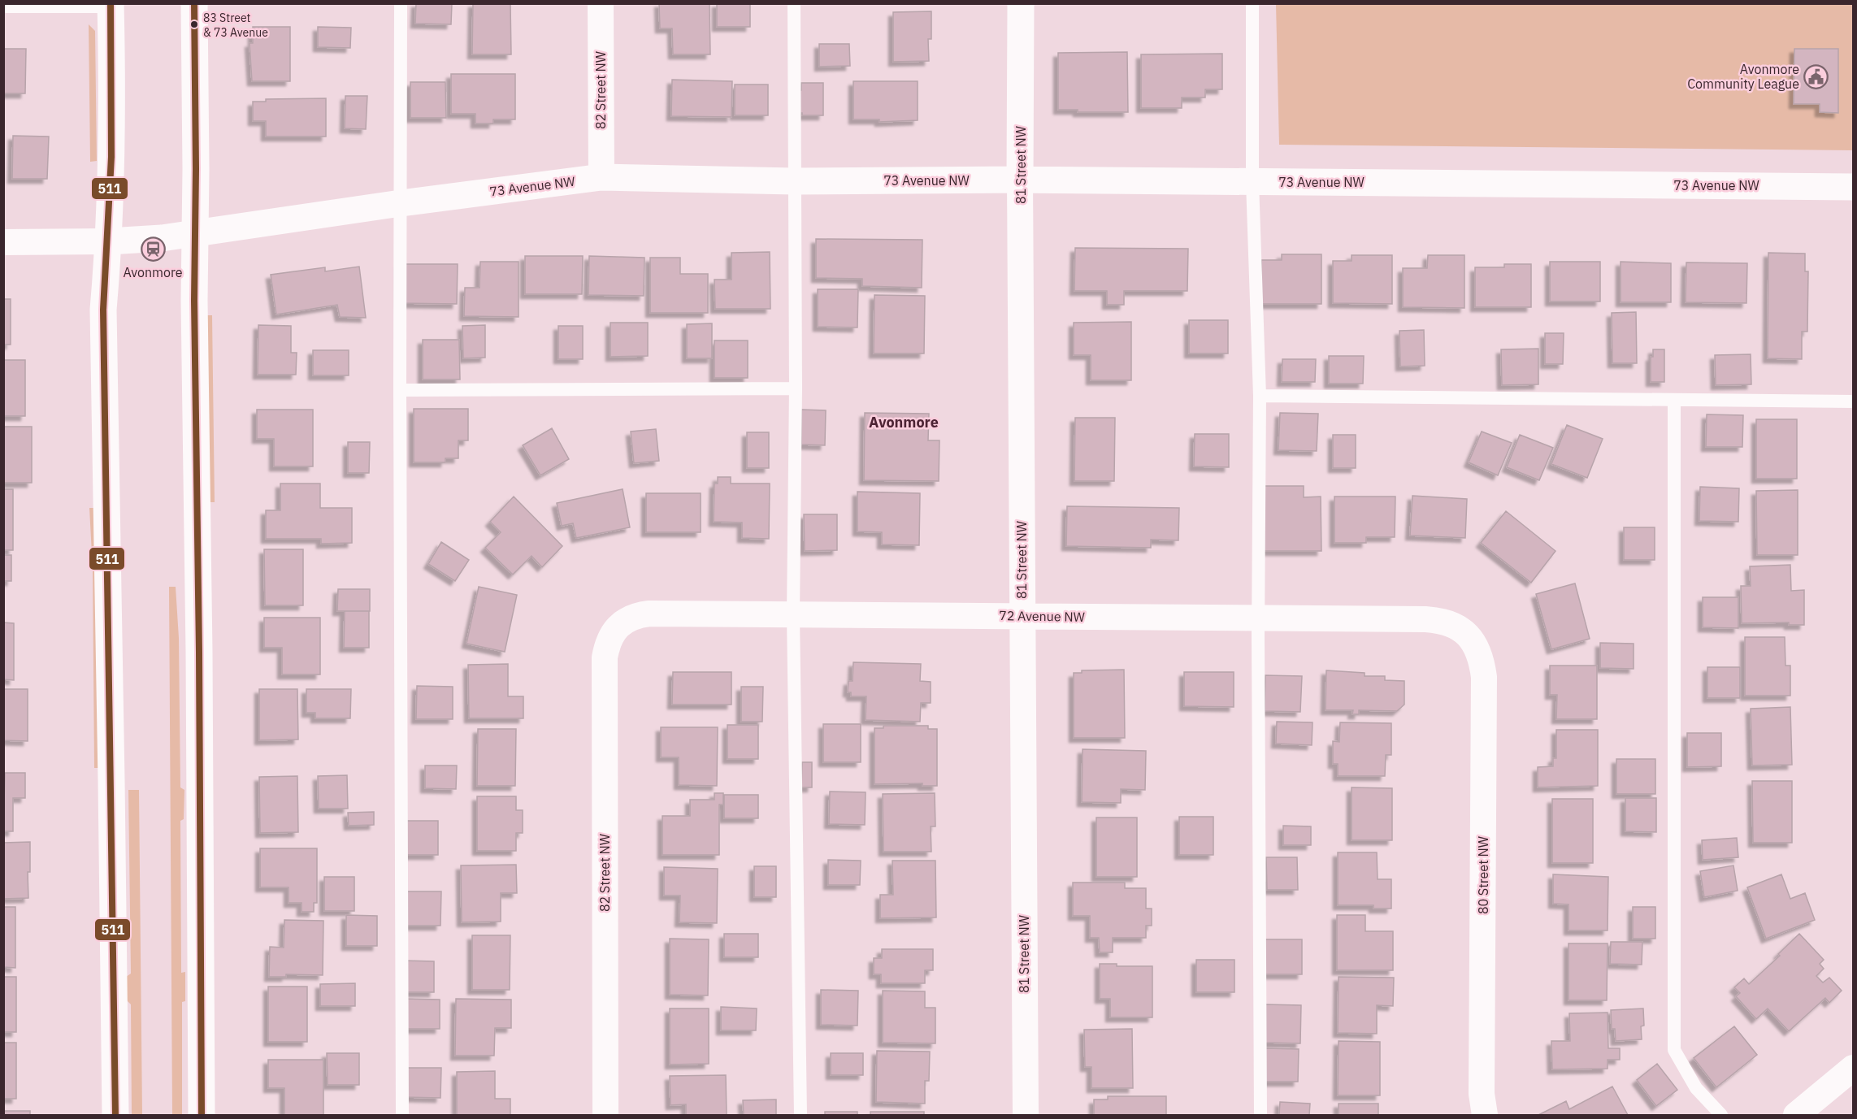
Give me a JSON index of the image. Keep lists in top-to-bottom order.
{
  "streets": {
    "main road": ["81 Street NW", "73 Avenue NW"],
    "street": ["82 Street NW", "72 Avenue NW", "80 Street NW"]
  },
  "crossings": [
    ["82 Street NW", "73 Avenue NW"],
    ["82 Street NW", "72 Avenue NW"],
    ["81 Street NW", "73 Avenue NW"],
    ["81 Street NW", "72 Avenue NW"],
    ["72 Avenue NW", "80 Street NW"]
  ],
  "districts": ["Avonmore"],
  "places": {
    "other": ["83 Street & 73 Avenue"],
    "public building": ["Avonmore Community League"],
    "station": ["Avonmore"]
  },
  "lines": ["transit line 511"]
}
